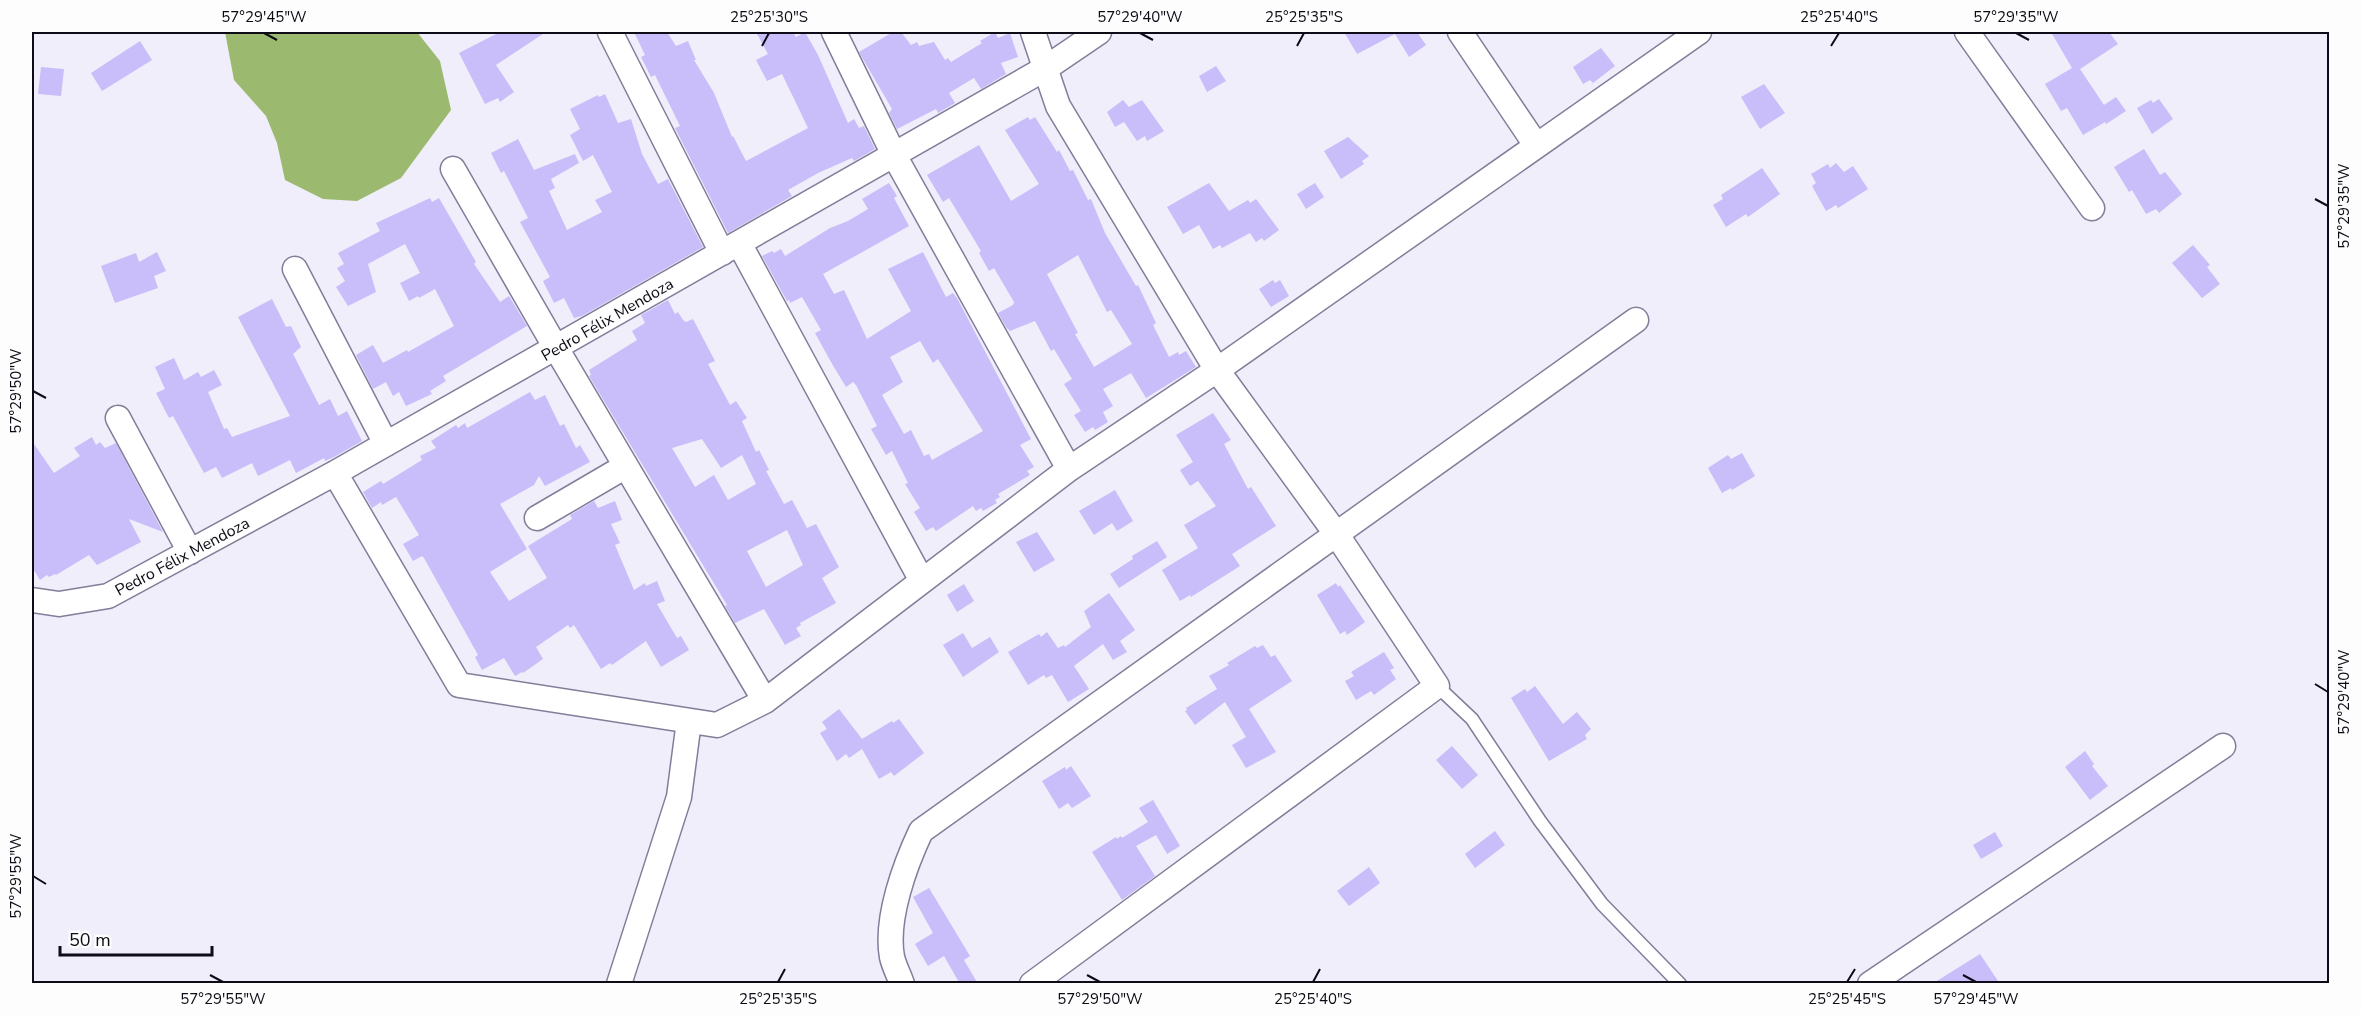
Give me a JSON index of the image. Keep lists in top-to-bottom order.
{
  "streets": {
    "street": ["Pedro Félix Mendoza"]
  },
  "scale_bar": "50 m",
  "coordinates": [
    "57°29'45\"W",
    "25°25'30\"S",
    "57°29'40\"W",
    "25°25'35\"S",
    "25°25'40\"S",
    "57°29'35\"W",
    "57°29'50\"W",
    "57°29'55\"W",
    "25°25'45\"S"
  ]
}
